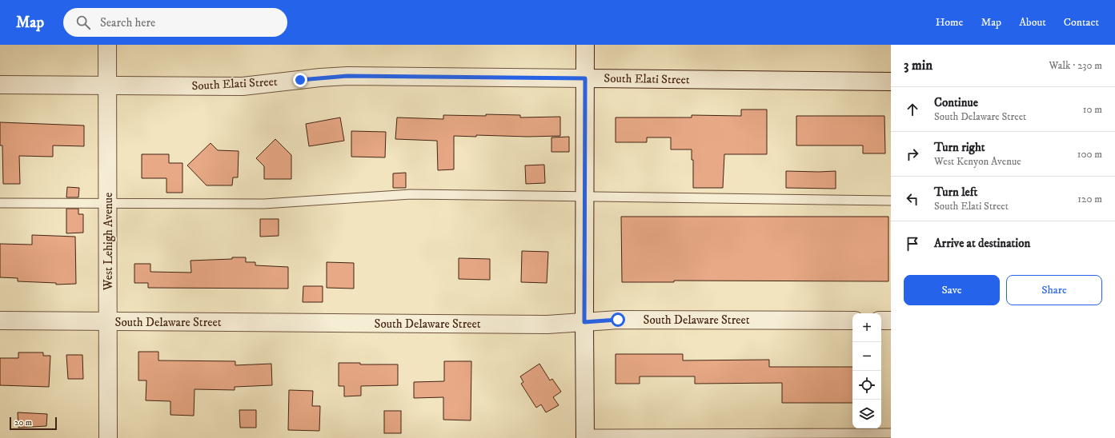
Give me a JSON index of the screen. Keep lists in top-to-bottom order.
{
  "streets": {
    "street": ["South Elati Street", "West Lehigh Avenue", "South Delaware Street"]
  },
  "crossings": [
    ["South Elati Street", "West Lehigh Avenue"],
    ["West Lehigh Avenue", "South Delaware Street"]
  ],
  "scale_bar": "20 m",
  "page": {
    "header": "Map",
    "search": "Search here",
    "nav": [
      "Home",
      "Map",
      "About",
      "Contact"
    ],
    "heading": ["3 min", "Walk · 230 m"],
    "list": [
      ["Continue", "South Delaware Street", "10 m"],
      ["Turn right", "West Kenyon Avenue", "100 m"],
      ["Turn left", "South Elati Street", "120 m"],
      "Arrive at destination"
    ],
    "buttons": ["Save", "Share"],
    "map_buttons": ["+", "−"],
    "scale": "20 m"
  }
}
